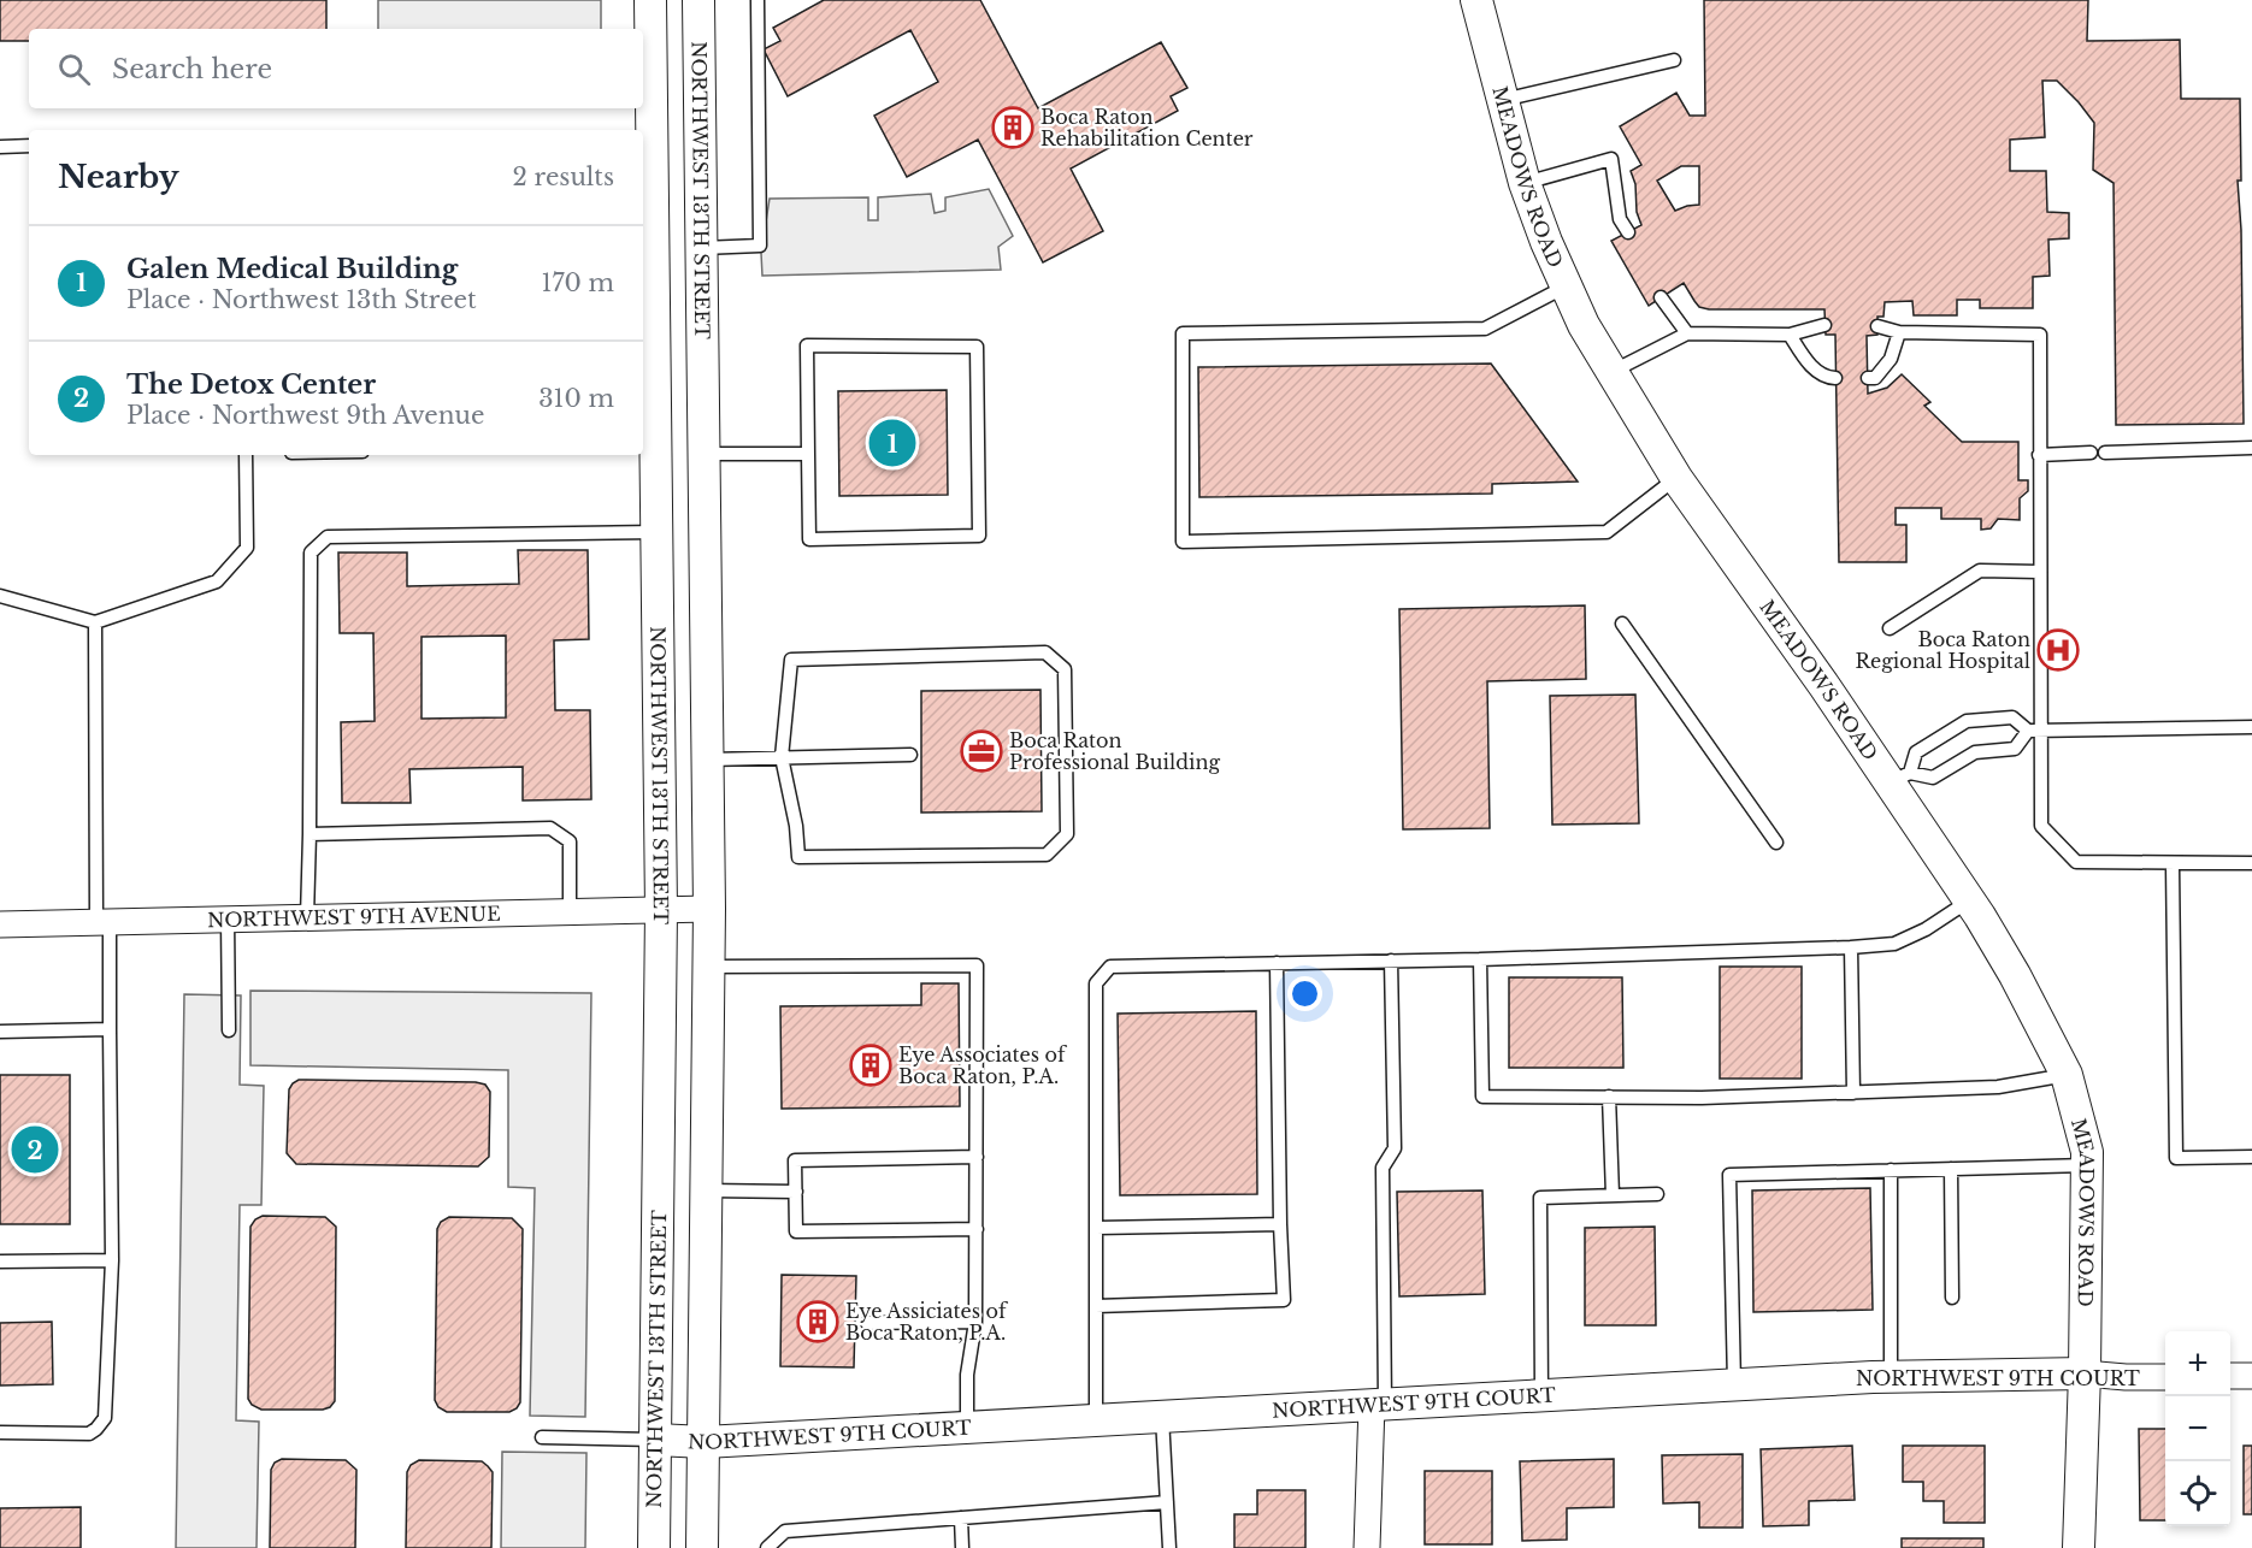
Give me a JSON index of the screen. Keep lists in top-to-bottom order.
{
  "streets": {
    "street": [
      "MEADOWS ROAD",
      "NORTHWEST 13TH STREET",
      "NORTHWEST 9TH AVENUE",
      "NORTHWEST 9TH COURT"
    ]
  },
  "crossings": [
    ["MEADOWS ROAD", "NORTHWEST 9TH COURT"],
    ["NORTHWEST 13TH STREET", "NORTHWEST 9TH AVENUE"],
    ["NORTHWEST 13TH STREET", "NORTHWEST 9TH COURT"]
  ],
  "places": {
    "building": ["Boca Raton Rehabilitation Center", "Eye Associates of Boca Raton, P.A.", "Eye Assiciates of Boca Raton, P.A."],
    "hospital": ["Boca Raton Regional Hospital"],
    "office": ["Boca Raton Professional Building"]
  },
  "page": {
    "search": "Search here",
    "heading": ["Nearby", "2 results"],
    "list": [
      {
        "mark": "1",
        "name": "Galen Medical Building",
        "note": "Place · Northwest 13th Street",
        "value": "170 m"
      },
      {
        "mark": "2",
        "name": "The Detox Center",
        "note": "Place · Northwest 9th Avenue",
        "value": "310 m"
      }
    ],
    "pins": ["1", "2"],
    "map_buttons": ["+", "−"]
  }
}
